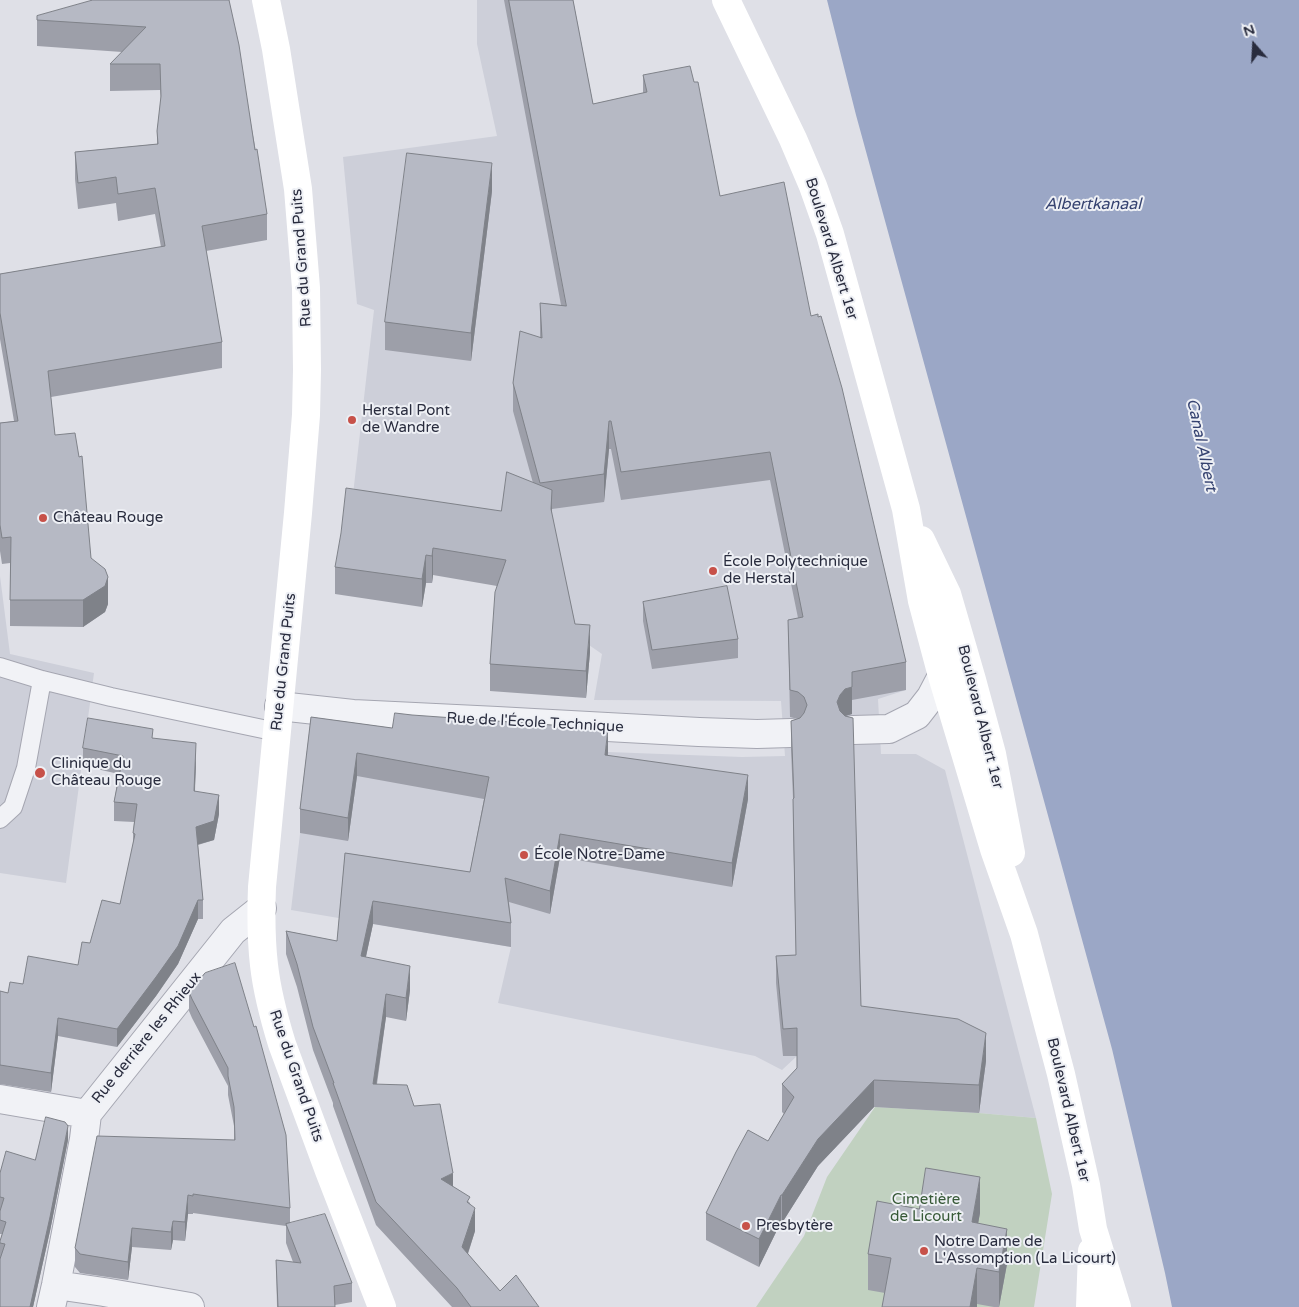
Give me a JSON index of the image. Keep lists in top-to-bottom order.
{
  "streets": {
    "main road": ["Boulevard Albert 1er", "Rue du Grand Puits"],
    "street": ["Rue de l'École Technique", "Rue derrière les Rhieux"]
  },
  "crossings": [
    ["Rue du Grand Puits", "Rue de l'École Technique"],
    ["Rue du Grand Puits", "Rue derrière les Rhieux"]
  ],
  "water": ["Albertkanaal", "Canal Albert"],
  "parks": ["Cimetière de Licourt"],
  "places": [
    "Herstal Pont de Wandre",
    "Château Rouge",
    "École Polytechnique de Herstal",
    "Clinique du Château Rouge",
    "École Notre-Dame",
    "Presbytère",
    "Notre Dame de L'Assomption (La Licourt)"
  ],
  "north": "top"
}
